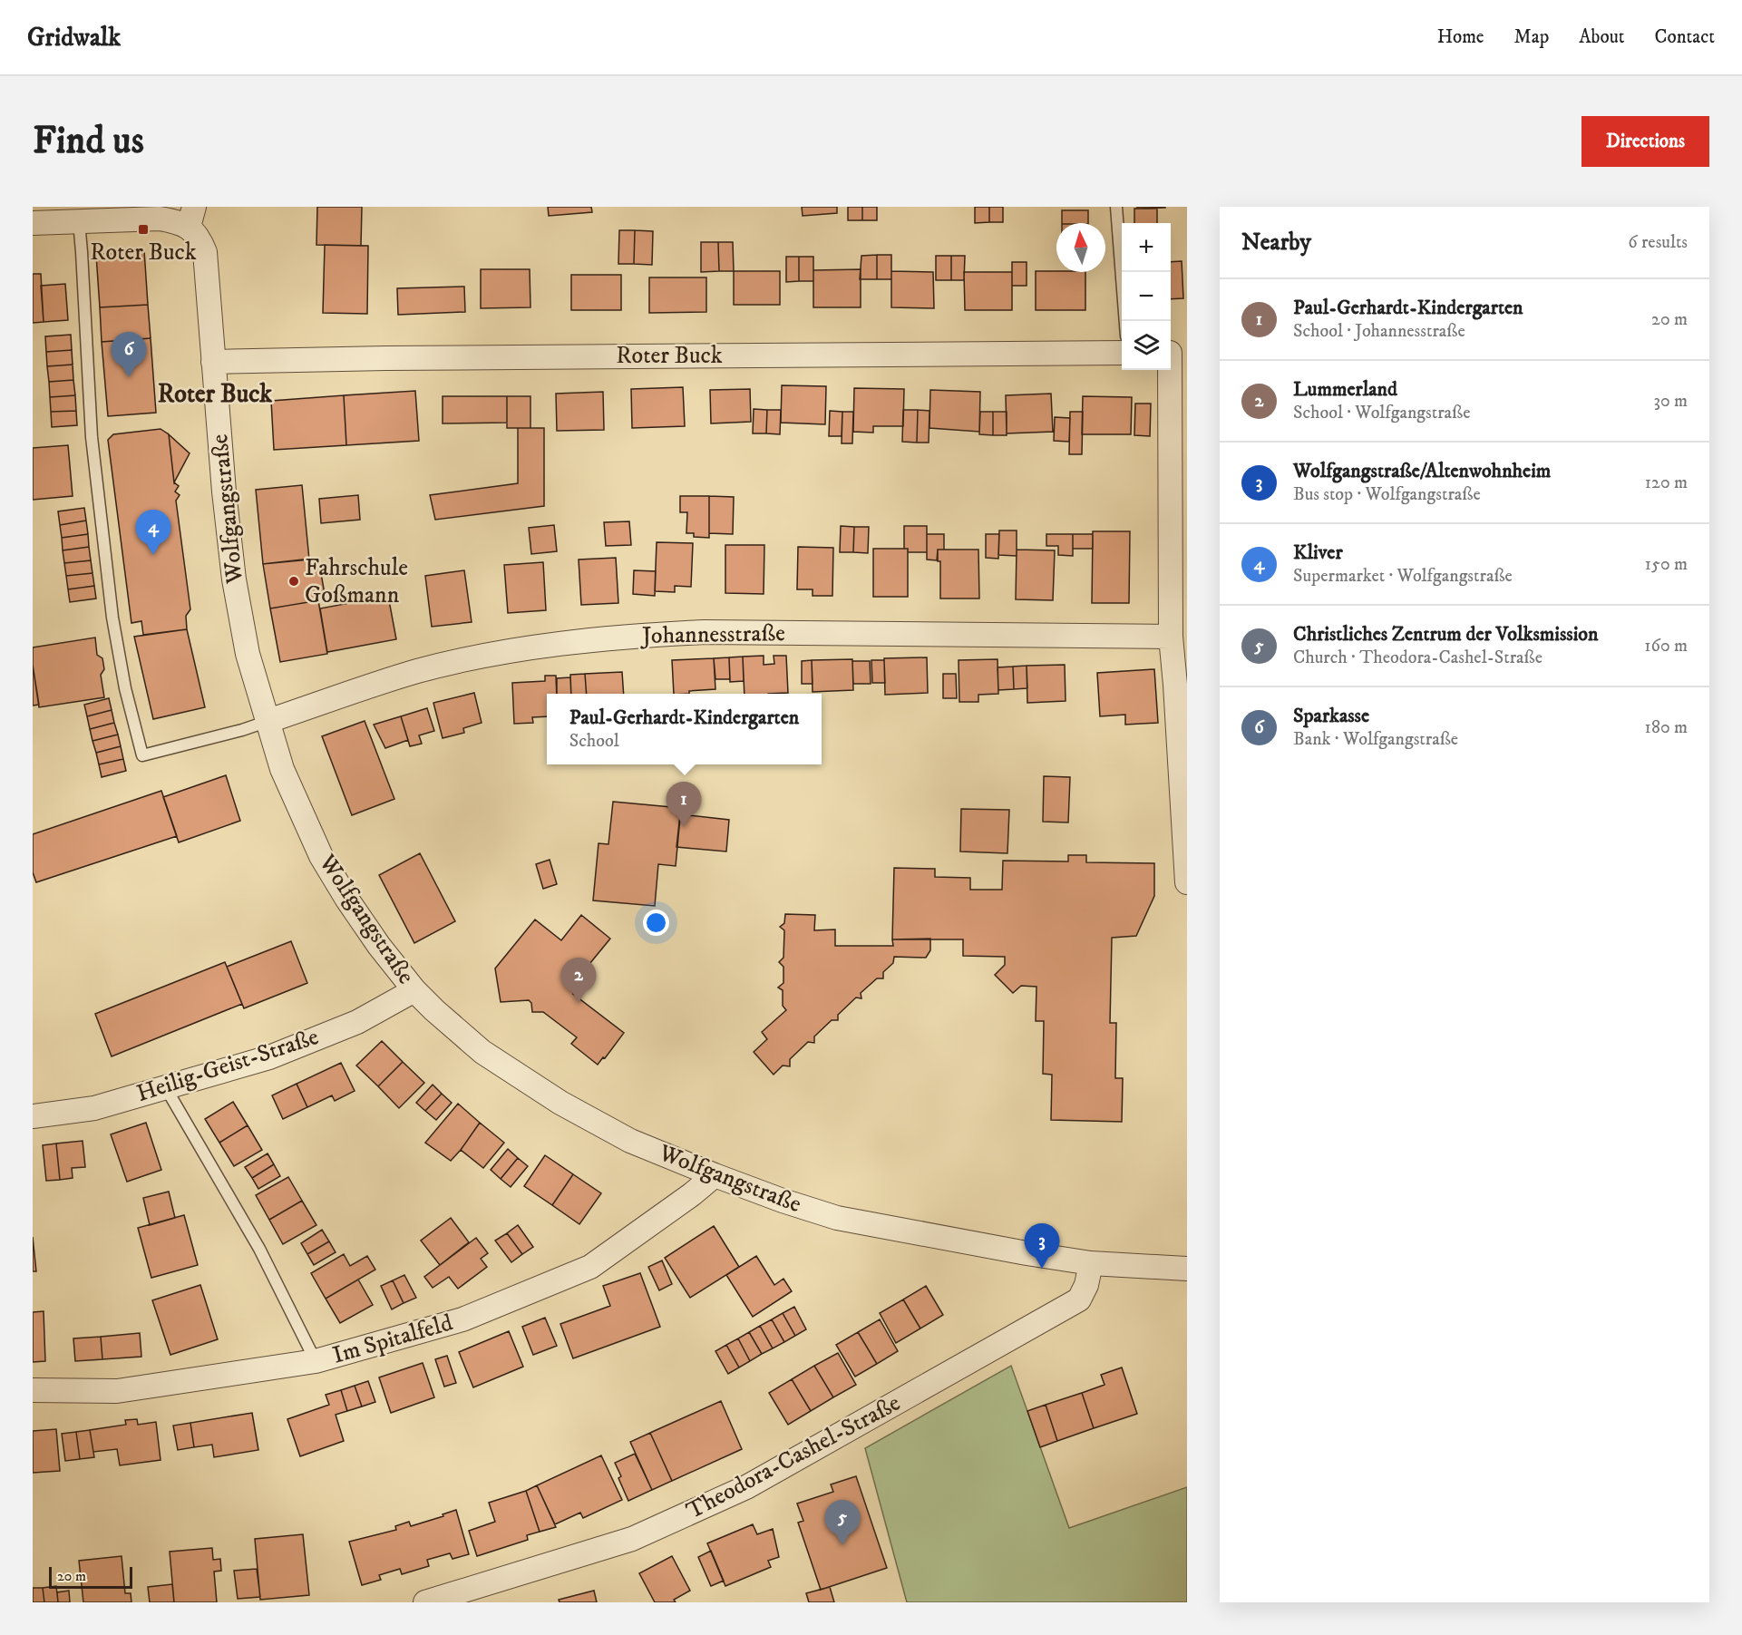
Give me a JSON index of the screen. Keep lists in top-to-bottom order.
{
  "streets": {
    "street": [
      "Roter Buck",
      "Wolfgangstraße",
      "Johannesstraße",
      "Heilig-Geist-Straße",
      "Im Spitalfeld",
      "Theodora-Cashel-Straße"
    ]
  },
  "crossings": [
    ["Roter Buck", "Wolfgangstraße"],
    ["Wolfgangstraße", "Johannesstraße"],
    ["Wolfgangstraße", "Heilig-Geist-Straße"],
    ["Wolfgangstraße", "Im Spitalfeld"],
    ["Wolfgangstraße", "Theodora-Cashel-Straße"]
  ],
  "districts": ["Roter Buck"],
  "places": {
    "transit": ["Roter Buck"],
    "other": ["Fahrschule Goßmann"]
  },
  "scale_bar": "20 m",
  "north": "top",
  "page": {
    "header": "Gridwalk",
    "nav": [
      "Home",
      "Map",
      "About",
      "Contact"
    ],
    "buttons": "Directions",
    "title": "Find us",
    "heading": ["Nearby", "6 results"],
    "map_buttons": ["+", "−"],
    "list": [
      {
        "mark": "1",
        "name": "Paul-Gerhardt-Kindergarten",
        "note": "School · Johannesstraße",
        "value": "20 m"
      },
      {
        "mark": "2",
        "name": "Lummerland",
        "note": "School · Wolfgangstraße",
        "value": "30 m"
      },
      {
        "mark": "3",
        "name": "Wolfgangstraße/Altenwohnheim",
        "note": "Bus stop · Wolfgangstraße",
        "value": "120 m"
      },
      {
        "mark": "4",
        "name": "Kliver",
        "note": "Supermarket · Wolfgangstraße",
        "value": "150 m"
      },
      {
        "mark": "5",
        "name": "Christliches Zentrum der Volksmission",
        "note": "Church · Theodora-Cashel-Straße",
        "value": "160 m"
      },
      {
        "mark": "6",
        "name": "Sparkasse",
        "note": "Bank · Wolfgangstraße",
        "value": "180 m"
      }
    ],
    "pins": [
      "6",
      "4",
      "1",
      "2",
      "3",
      "5"
    ],
    "popup": ["Paul-Gerhardt-Kindergarten", "School"],
    "scale": "20 m"
  }
}
